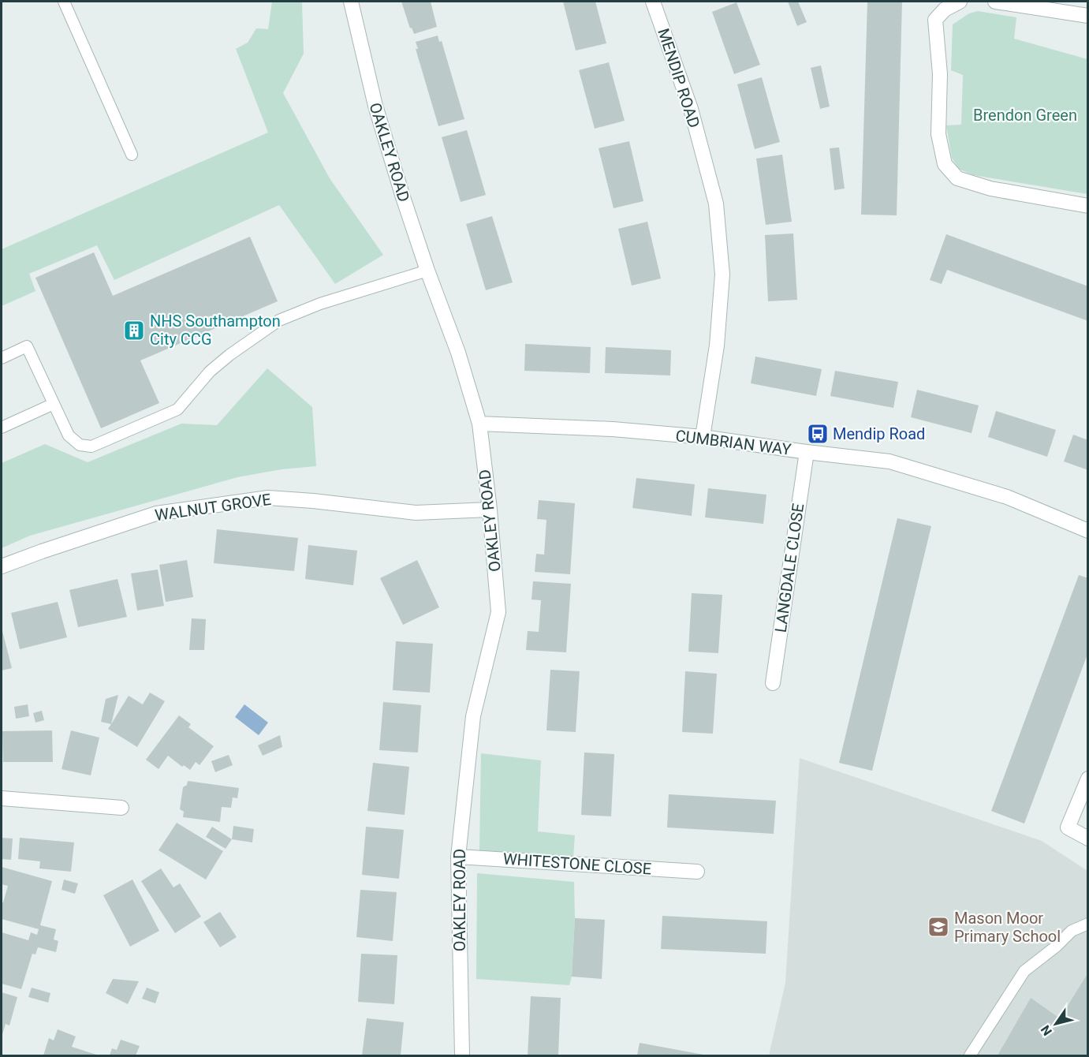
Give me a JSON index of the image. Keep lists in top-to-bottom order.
{
  "streets": {
    "street": [
      "MENDIP ROAD",
      "OAKLEY ROAD",
      "CUMBRIAN WAY",
      "WALNUT GROVE",
      "LANGDALE CLOSE",
      "WHITESTONE CLOSE"
    ]
  },
  "crossings": [
    ["MENDIP ROAD", "CUMBRIAN WAY"],
    ["OAKLEY ROAD", "CUMBRIAN WAY"],
    ["OAKLEY ROAD", "WALNUT GROVE"],
    ["OAKLEY ROAD", "WHITESTONE CLOSE"],
    ["CUMBRIAN WAY", "LANGDALE CLOSE"]
  ],
  "parks": ["Brendon Green"],
  "places": {
    "building": ["NHS Southampton City CCG"],
    "bus stop": ["Mendip Road"],
    "school or university": ["Mason Moor Primary School"]
  },
  "north": "bottom left"
}
